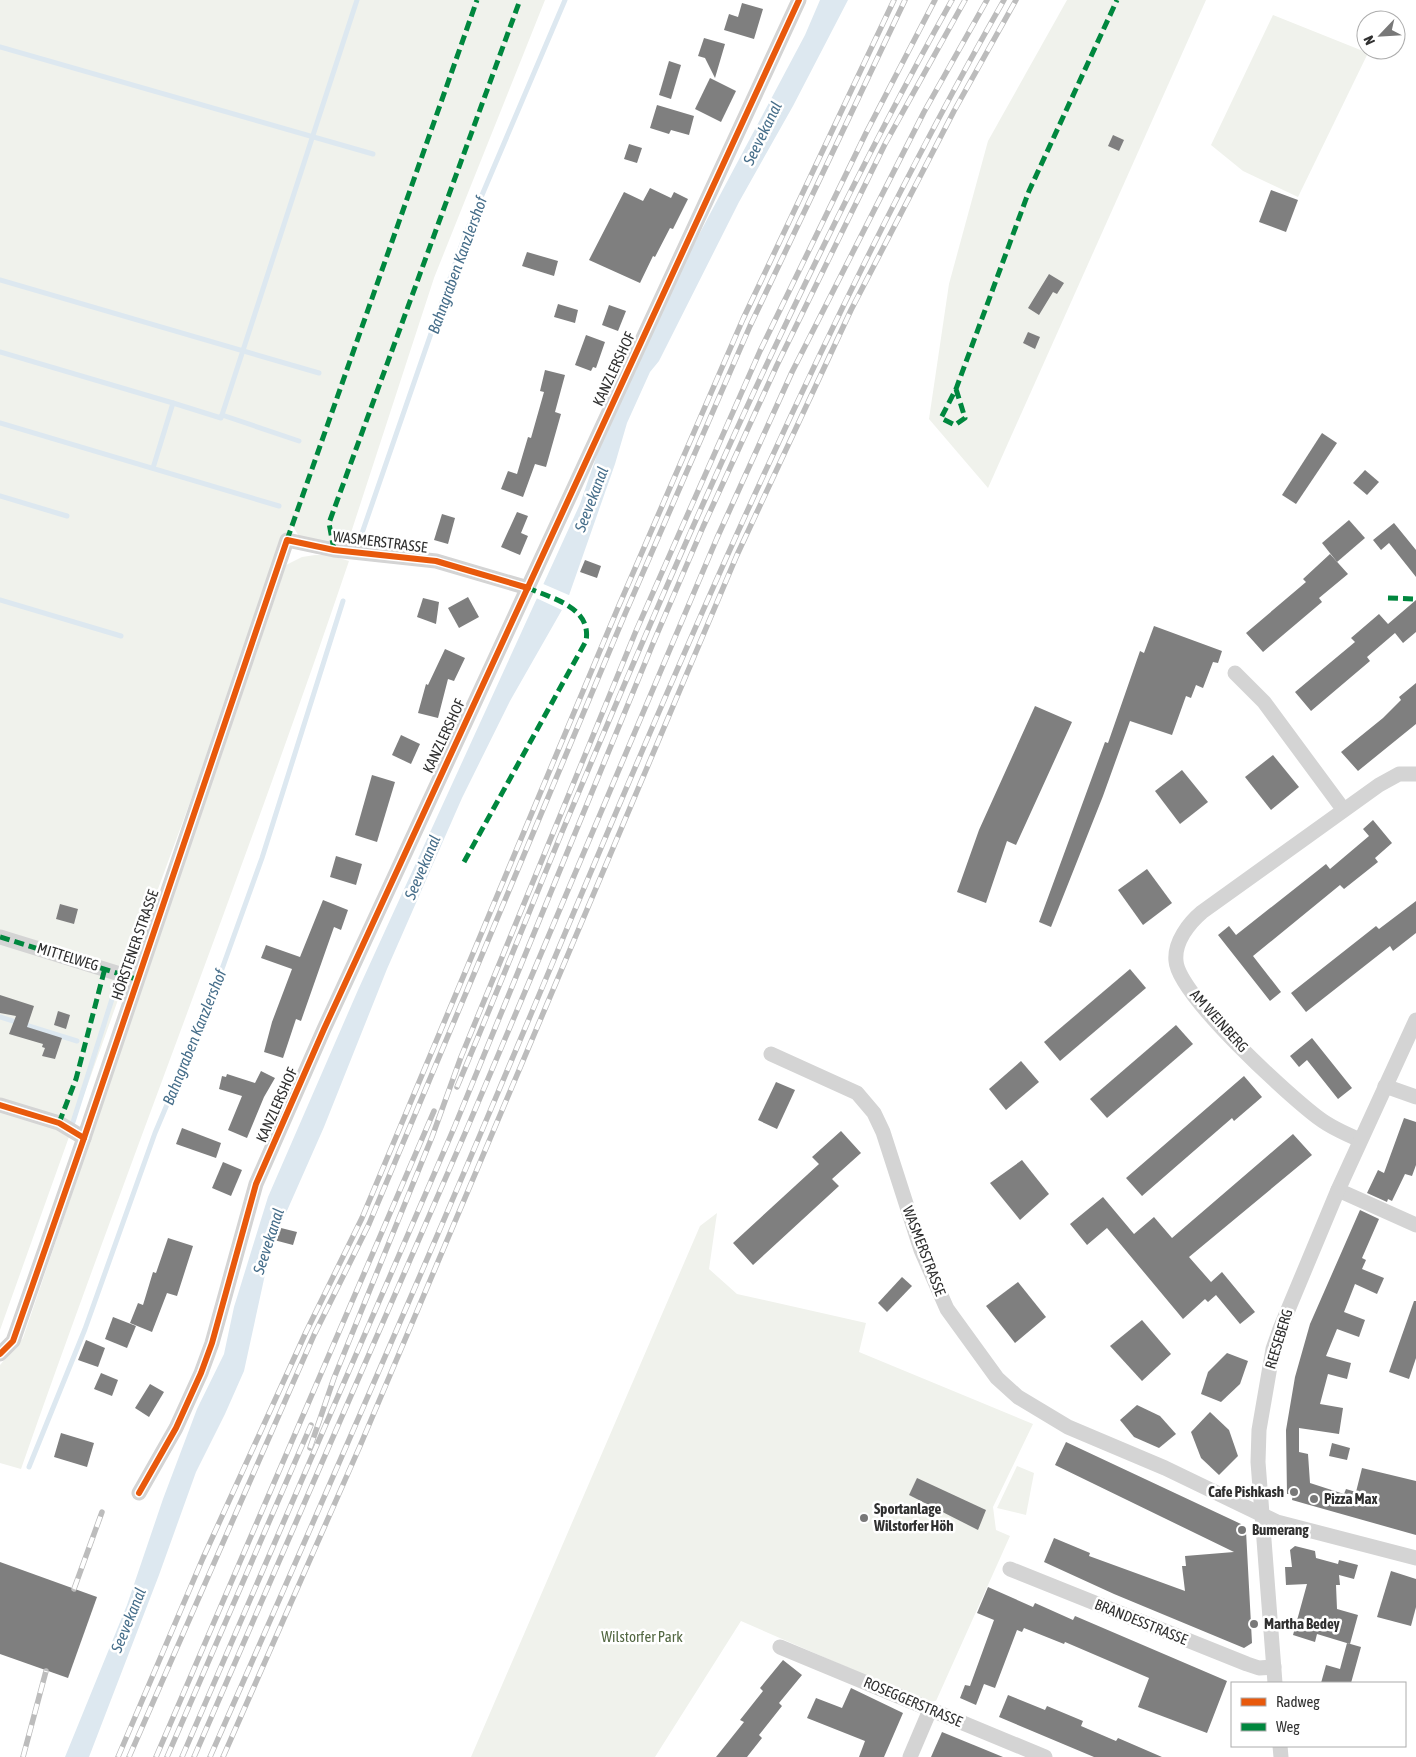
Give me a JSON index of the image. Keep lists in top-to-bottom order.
{
  "streets": {
    "street": [
      "KANZLERSHOF",
      "WASMERSTRASSE",
      "HÖRSTENER STRASSE",
      "MITTELWEG",
      "AM WEINBERG",
      "REESEBERG",
      "BRANDESSTRASSE",
      "ROSEGGERSTRASSE"
    ]
  },
  "crossings": [
    ["KANZLERSHOF", "WASMERSTRASSE"],
    ["WASMERSTRASSE", "HÖRSTENER STRASSE"],
    ["WASMERSTRASSE", "REESEBERG"],
    ["HÖRSTENER STRASSE", "MITTELWEG"],
    ["AM WEINBERG", "REESEBERG"],
    ["REESEBERG", "BRANDESSTRASSE"]
  ],
  "water": ["Seevekanal", "Bahngraben Kanzlershof"],
  "parks": ["Wilstorfer Park"],
  "places": [
    "Cafe Pishkash",
    "Pizza Max",
    "Sportanlage Wilstorfer Höh",
    "Bumerang",
    "Martha Bedey"
  ],
  "legend": ["Radweg", "Weg"],
  "north": "bottom left"
}
